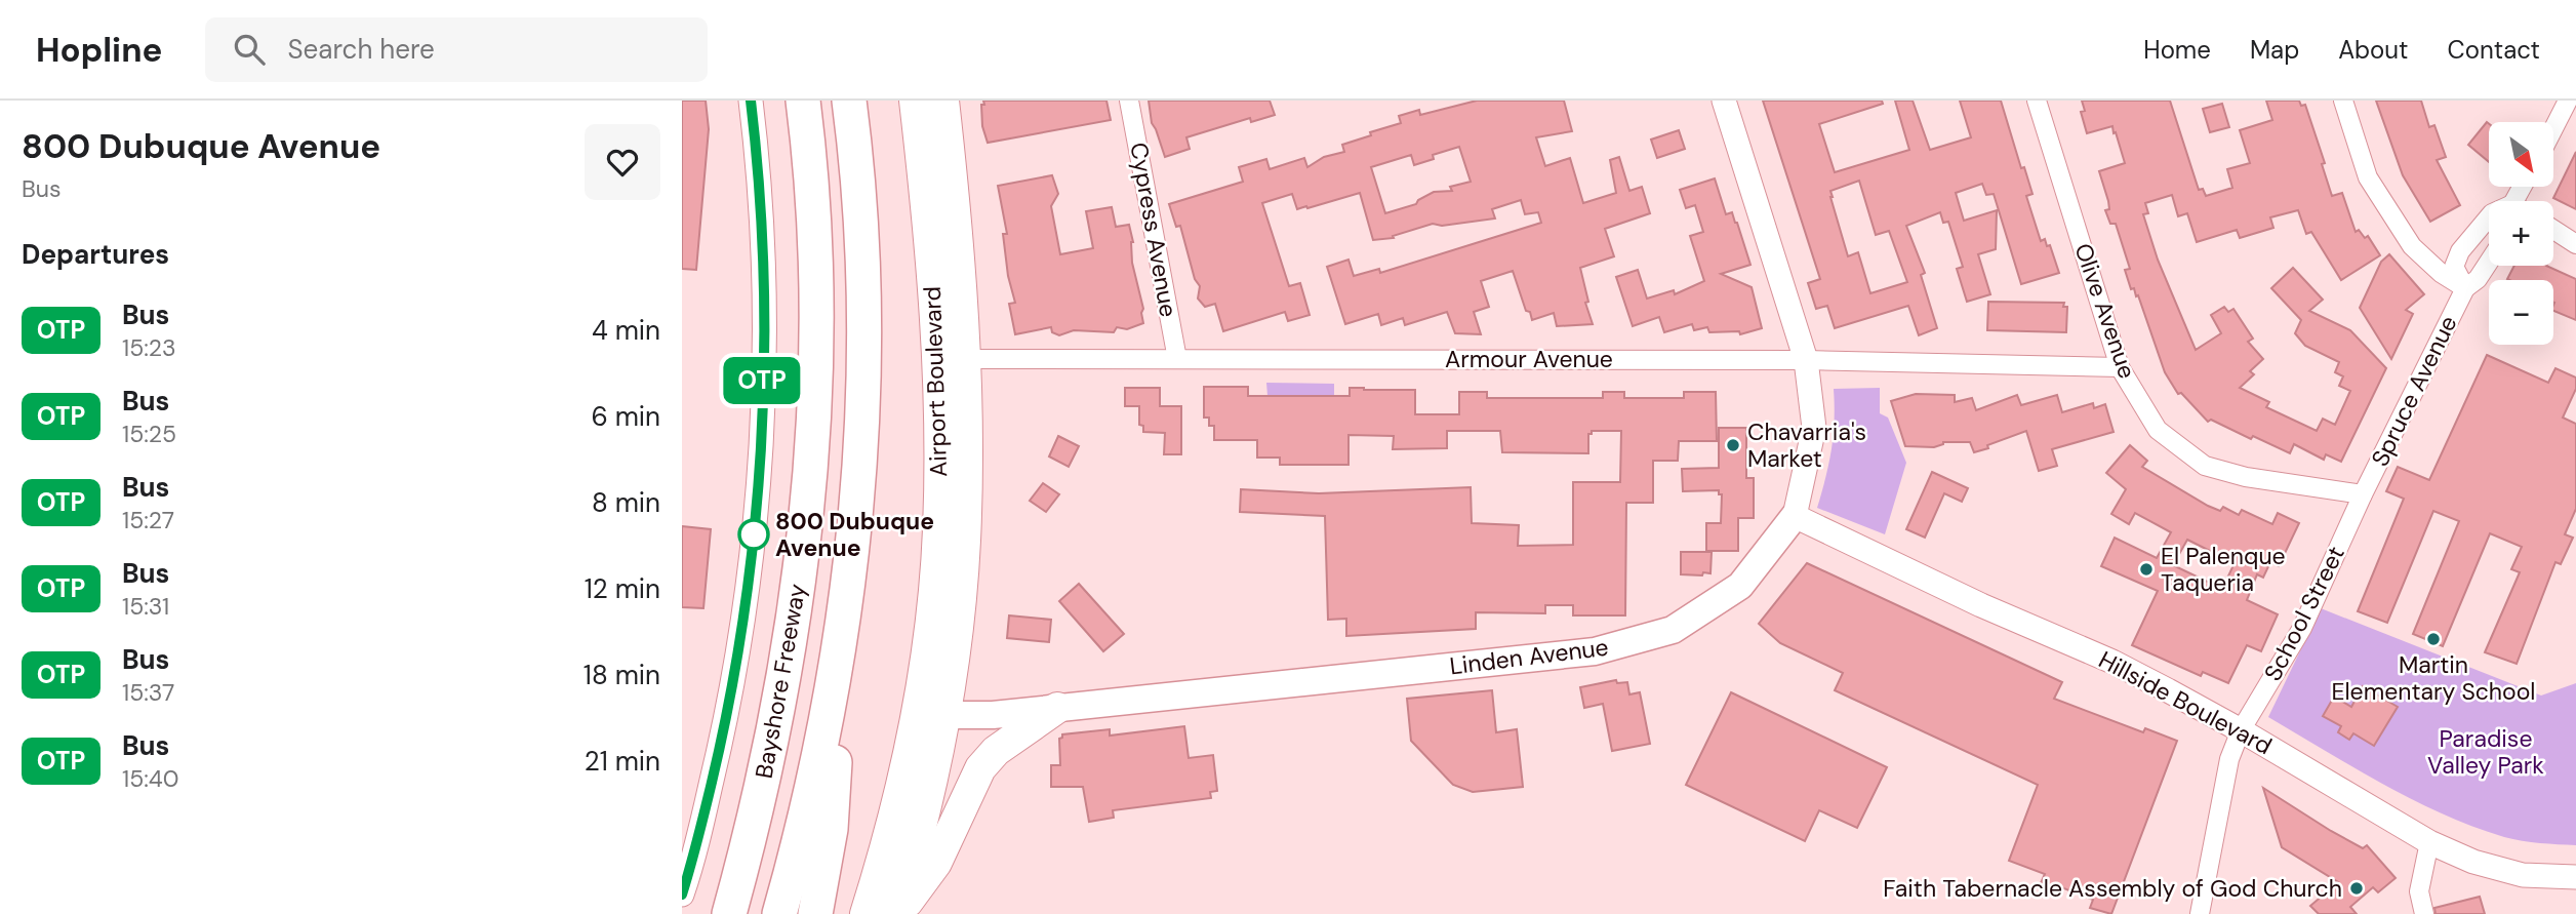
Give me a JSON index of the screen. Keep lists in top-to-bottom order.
{
  "streets": {
    "highway": ["Bayshore Freeway"],
    "main road": ["Airport Boulevard", "Linden Avenue"],
    "street": [
      "Cypress Avenue",
      "Olive Avenue",
      "Armour Avenue",
      "Spruce Avenue",
      "School Street",
      "Hillside Boulevard"
    ]
  },
  "crossings": [
    ["Cypress Avenue", "Armour Avenue"],
    ["Olive Avenue", "Armour Avenue"],
    ["Olive Avenue", "Spruce Avenue"],
    ["Olive Avenue", "School Street"],
    ["Armour Avenue", "Airport Boulevard"],
    ["Armour Avenue", "Linden Avenue"],
    ["Airport Boulevard", "Linden Avenue"],
    ["Spruce Avenue", "School Street"],
    ["School Street", "Hillside Boulevard"],
    ["Linden Avenue", "Hillside Boulevard"]
  ],
  "parks": ["Paradise Valley Park"],
  "places": [
    "Chavarria's Market",
    "800 Dubuque Avenue",
    "El Palenque Taqueria",
    "Martin Elementary School",
    "Faith Tabernacle Assembly of God Church"
  ],
  "lines": ["bus line OTP"],
  "north": "bottom right",
  "page": {
    "header": "Hopline",
    "search": "Search here",
    "nav": [
      "Home",
      "Map",
      "About",
      "Contact"
    ],
    "heading": [
      ["800 Dubuque Avenue", "Bus"],
      "Departures"
    ],
    "on_map": "OTP",
    "map_buttons": ["+", "−"],
    "list": [
      {
        "mark": "OTP",
        "name": "Bus",
        "note": "15:23",
        "value": "4 min"
      },
      {
        "mark": "OTP",
        "name": "Bus",
        "note": "15:25",
        "value": "6 min"
      },
      {
        "mark": "OTP",
        "name": "Bus",
        "note": "15:27",
        "value": "8 min"
      },
      {
        "mark": "OTP",
        "name": "Bus",
        "note": "15:31",
        "value": "12 min"
      },
      {
        "mark": "OTP",
        "name": "Bus",
        "note": "15:37",
        "value": "18 min"
      },
      {
        "mark": "OTP",
        "name": "Bus",
        "note": "15:40",
        "value": "21 min"
      }
    ]
  }
}
